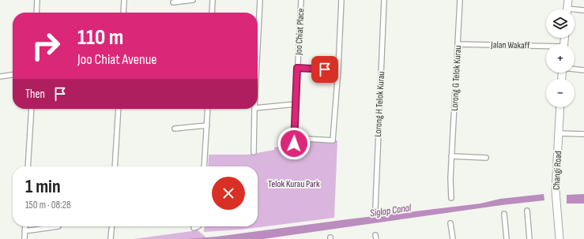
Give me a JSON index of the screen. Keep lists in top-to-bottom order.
{
  "streets": {
    "main road": ["Changi Road"],
    "street": [
      "Joo Chiat Place",
      "Jalan Wakaff",
      "Lorong G Telok Kurau",
      "Lorong H Telok Kurau"
    ]
  },
  "crossings": [
    ["Jalan Wakaff", "Lorong G Telok Kurau"]
  ],
  "water": ["Siglap Canal"],
  "parks": ["Telok Kurau Park"],
  "page": {
    "map_buttons": ["+", "−"],
    "turn": ["110 m", "Joo Chiat Avenue"],
    "then": "Then",
    "heading": ["1 min", "150 m · 08:28"]
  }
}
